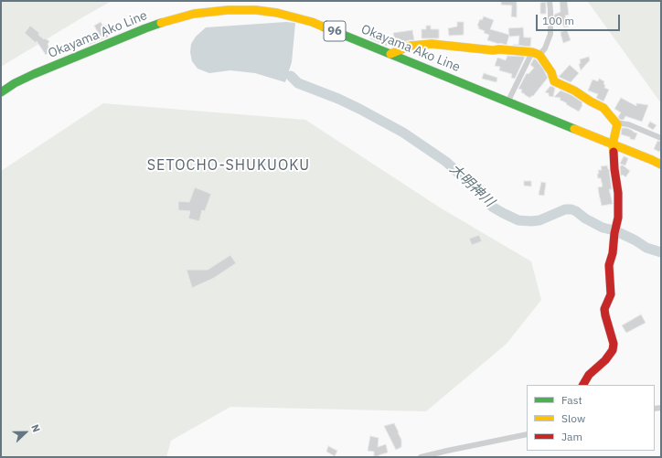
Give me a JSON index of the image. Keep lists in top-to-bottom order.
{
  "streets": {
    "main road": ["96", "Okayama Ako Line"]
  },
  "districts": ["SETOCHO-SHUKUOKU"],
  "water": ["大明神川"],
  "legend": ["Fast", "Slow", "Jam"],
  "scale_bar": "100 m",
  "north": "right"
}
